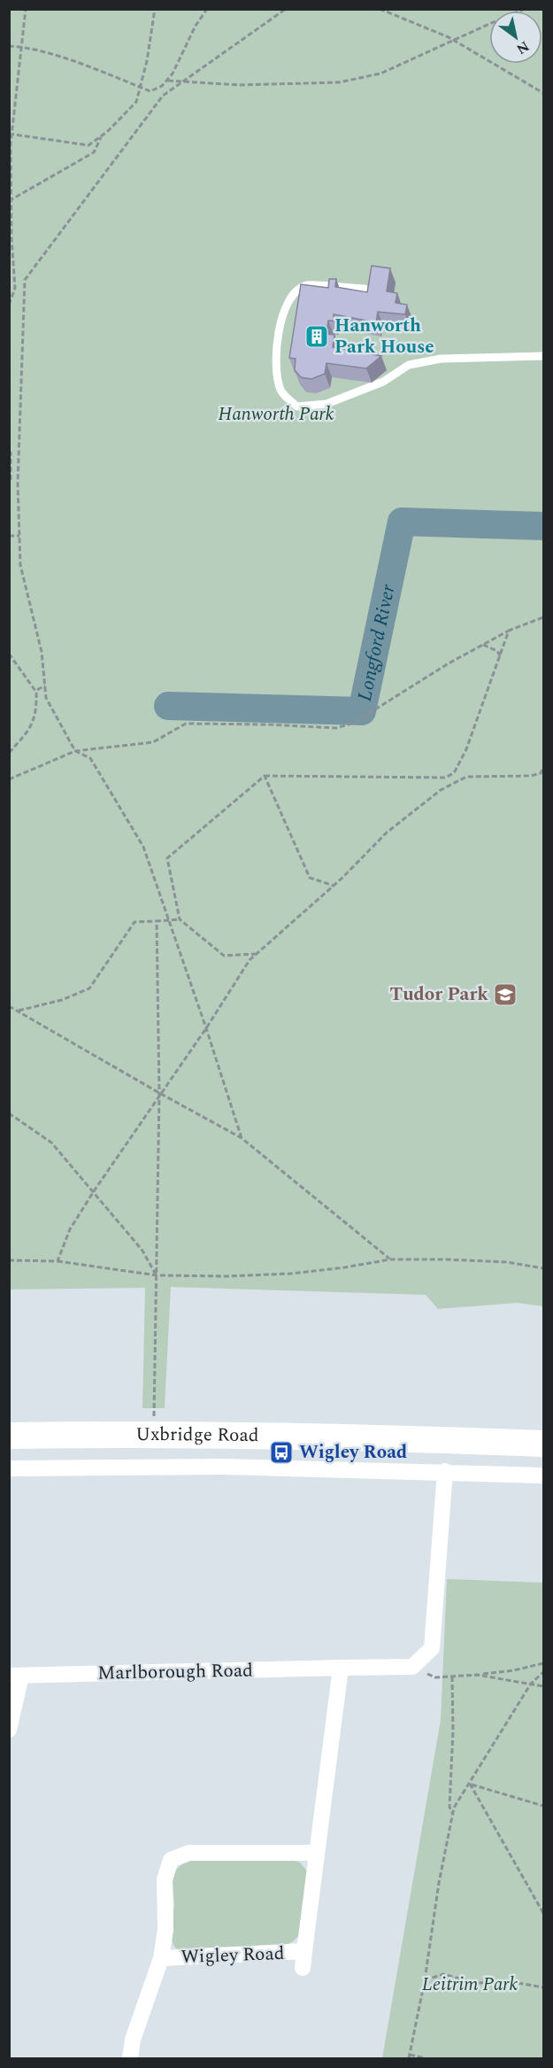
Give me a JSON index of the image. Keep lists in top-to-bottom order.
{
  "streets": {
    "main road": ["Uxbridge Road"],
    "street": ["Marlborough Road", "Wigley Road"]
  },
  "crossings": [
    ["Marlborough Road", "Wigley Road"]
  ],
  "water": ["Longford River"],
  "parks": ["Hanworth Park", "Leitrim Park"],
  "places": {
    "building": ["Hanworth Park House"],
    "school or university": ["Tudor Park"],
    "bus stop": ["Wigley Road"]
  },
  "north": "bottom right"
}
